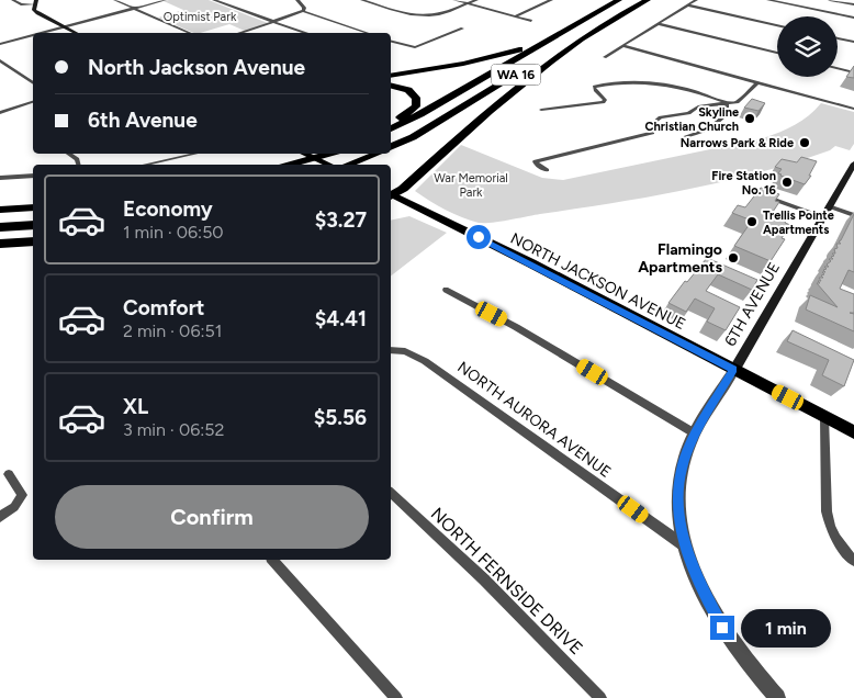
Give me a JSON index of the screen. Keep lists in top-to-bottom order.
{
  "streets": {
    "highway": ["WA 16"],
    "main road": ["NORTH JACKSON AVENUE", "6TH AVENUE"],
    "street": ["NORTH AURORA AVENUE", "NORTH FERNSIDE DRIVE"]
  },
  "crossings": [
    ["NORTH JACKSON AVENUE", "6TH AVENUE"],
    ["6TH AVENUE", "NORTH AURORA AVENUE"]
  ],
  "parks": ["Optimist Park", "War Memorial Park"],
  "places": [
    "Skyline Christian Church",
    "Narrows Park & Ride",
    "Fire Station No. 16",
    "Trellis Pointe Apartments",
    "Flamingo Apartments"
  ],
  "page": {
    "banner": ["North Jackson Avenue", "6th Avenue"],
    "list": [
      {
        "name": "Economy",
        "note": "1 min · 06:50",
        "value": "$3.27"
      },
      {
        "name": "Comfort",
        "note": "2 min · 06:51",
        "value": "$4.41"
      },
      {
        "name": "XL",
        "note": "3 min · 06:52",
        "value": "$5.56"
      }
    ],
    "buttons": "Confirm",
    "bubble": "1 min"
  }
}
